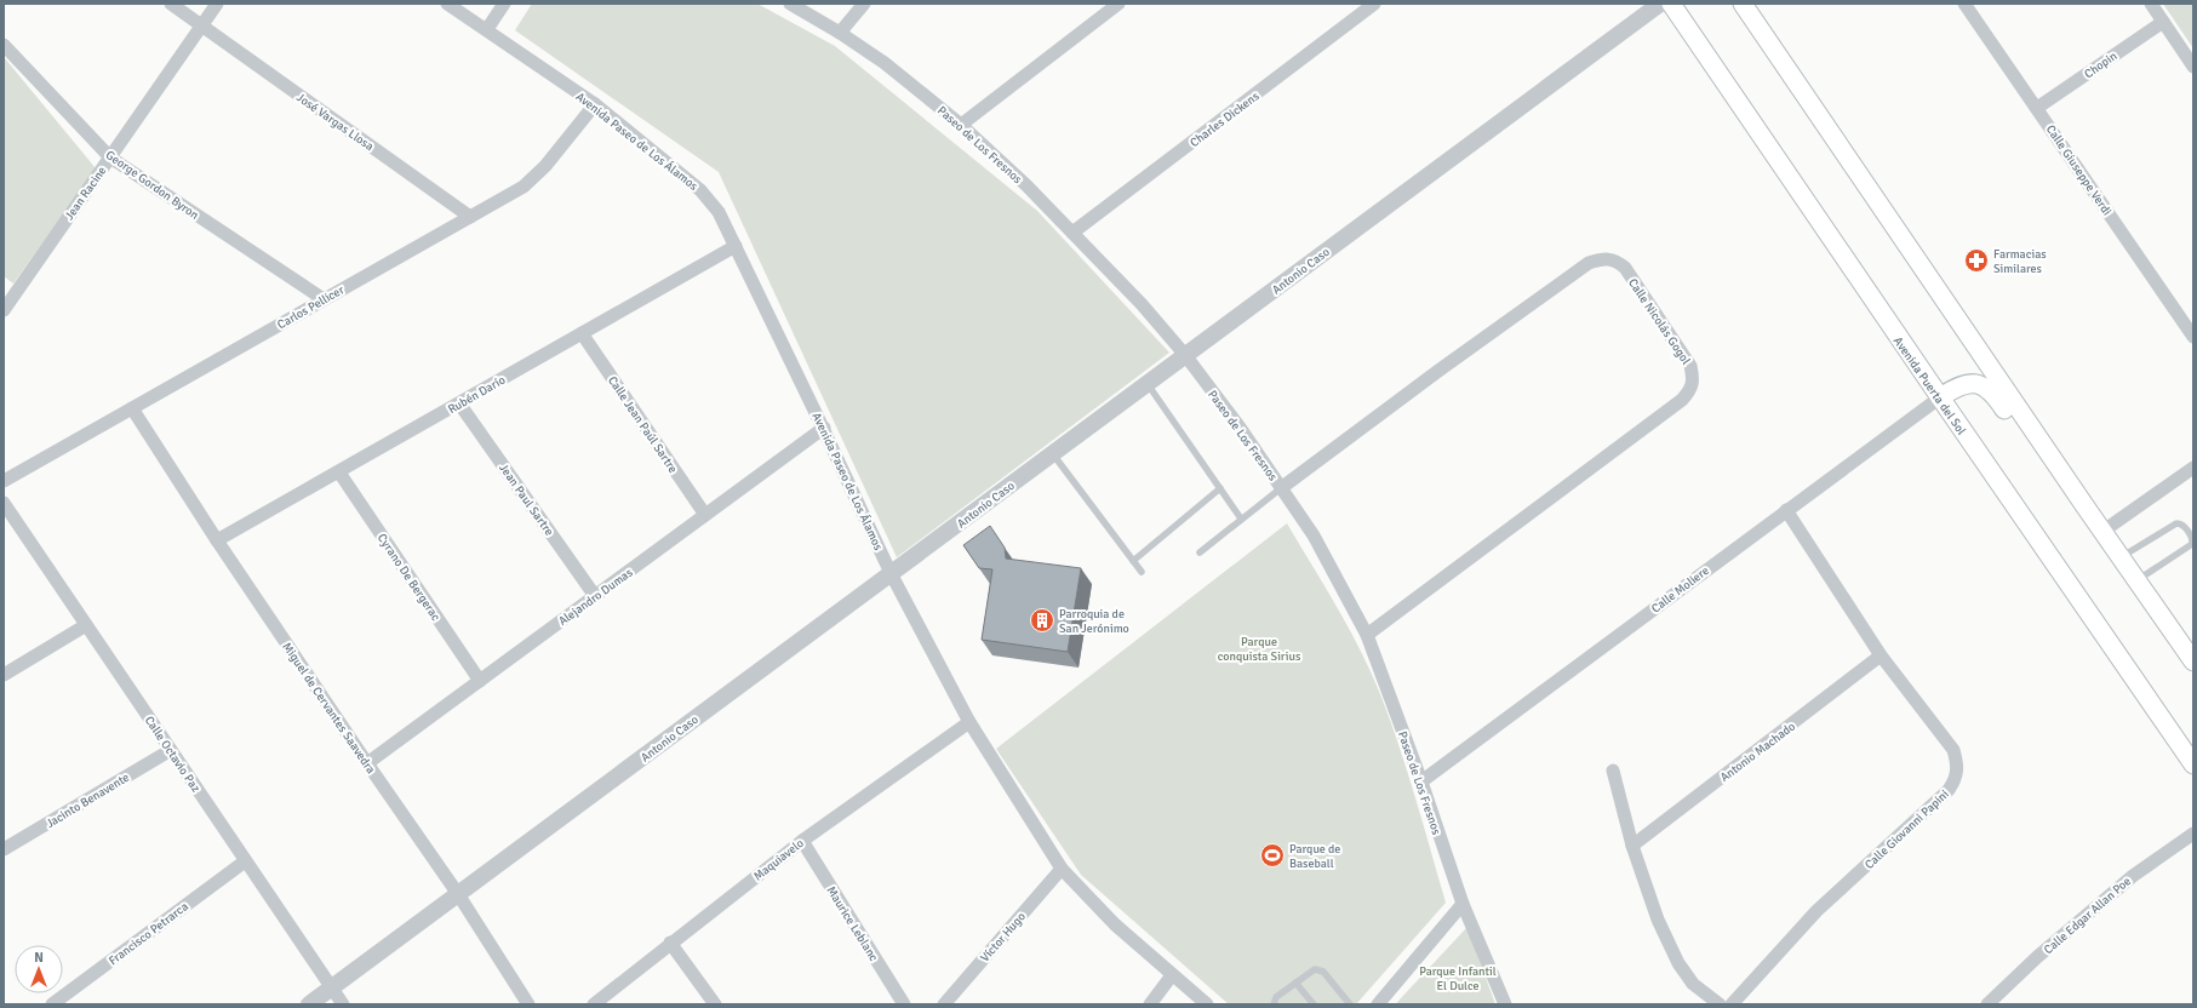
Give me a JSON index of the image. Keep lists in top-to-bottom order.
{
  "streets": {
    "main road": ["Avenida Puerta del Sol"],
    "street": [
      "Chopin",
      "Charles Dickens",
      "José Vargas Llosa",
      "Avenida Paseo de Los Álamos",
      "Paseo de Los Fresnos",
      "Calle Giuseppe Verdi",
      "George Gordon Byron",
      "Jean Racine",
      "Antonio Caso",
      "Carlos Pellicer",
      "Calle Nicolás Gogol",
      "Rubén Darío",
      "Calle Jean Paúl Sartre",
      "Jean Paul Sartre",
      "Cyrano De Bergerac",
      "Calle Moliere",
      "Alejandro Dumas",
      "Miguel de Cervantes Saavedra",
      "Antonio Machado",
      "Calle Octavio Paz",
      "Jacinto Benavente",
      "Calle Giovanni Papini",
      "Maquiavelo",
      "Calle Edgar Allan Poe",
      "Maurice Leblanc",
      "Francisco Petrarca",
      "Víctor Hugo"
    ]
  },
  "crossings": [
    ["Chopin", "Calle Giuseppe Verdi"],
    ["Charles Dickens", "Paseo de Los Fresnos"],
    ["José Vargas Llosa", "Jean Racine"],
    ["José Vargas Llosa", "Carlos Pellicer"],
    ["Avenida Paseo de Los Álamos", "Antonio Caso"],
    ["Avenida Paseo de Los Álamos", "Carlos Pellicer"],
    ["Avenida Paseo de Los Álamos", "Rubén Darío"],
    ["Avenida Paseo de Los Álamos", "Alejandro Dumas"],
    ["Avenida Paseo de Los Álamos", "Maquiavelo"],
    ["Avenida Paseo de Los Álamos", "Víctor Hugo"],
    ["Paseo de Los Fresnos", "Antonio Caso"],
    ["Paseo de Los Fresnos", "Calle Nicolás Gogol"],
    ["Paseo de Los Fresnos", "Calle Moliere"],
    ["George Gordon Byron", "Jean Racine"],
    ["George Gordon Byron", "Carlos Pellicer"],
    ["Antonio Caso", "Miguel de Cervantes Saavedra"],
    ["Antonio Caso", "Calle Octavio Paz"],
    ["Carlos Pellicer", "Miguel de Cervantes Saavedra"],
    ["Avenida Puerta del Sol", "Calle Moliere"],
    ["Rubén Darío", "Calle Jean Paúl Sartre"],
    ["Rubén Darío", "Jean Paul Sartre"],
    ["Rubén Darío", "Cyrano De Bergerac"],
    ["Rubén Darío", "Miguel de Cervantes Saavedra"],
    ["Calle Jean Paúl Sartre", "Alejandro Dumas"],
    ["Jean Paul Sartre", "Alejandro Dumas"],
    ["Cyrano De Bergerac", "Alejandro Dumas"],
    ["Calle Moliere", "Calle Giovanni Papini"],
    ["Alejandro Dumas", "Miguel de Cervantes Saavedra"],
    ["Antonio Machado", "Calle Giovanni Papini"],
    ["Calle Octavio Paz", "Jacinto Benavente"],
    ["Calle Octavio Paz", "Francisco Petrarca"],
    ["Maquiavelo", "Maurice Leblanc"]
  ],
  "parks": ["Parque conquista Sirius", "Parque Infantil El Dulce"],
  "places": {
    "pharmacy": ["Farmacias Similares"],
    "building": ["Parroquia de San Jerónimo"],
    "sports": ["Parque de Baseball"]
  },
  "north": "top"
}
